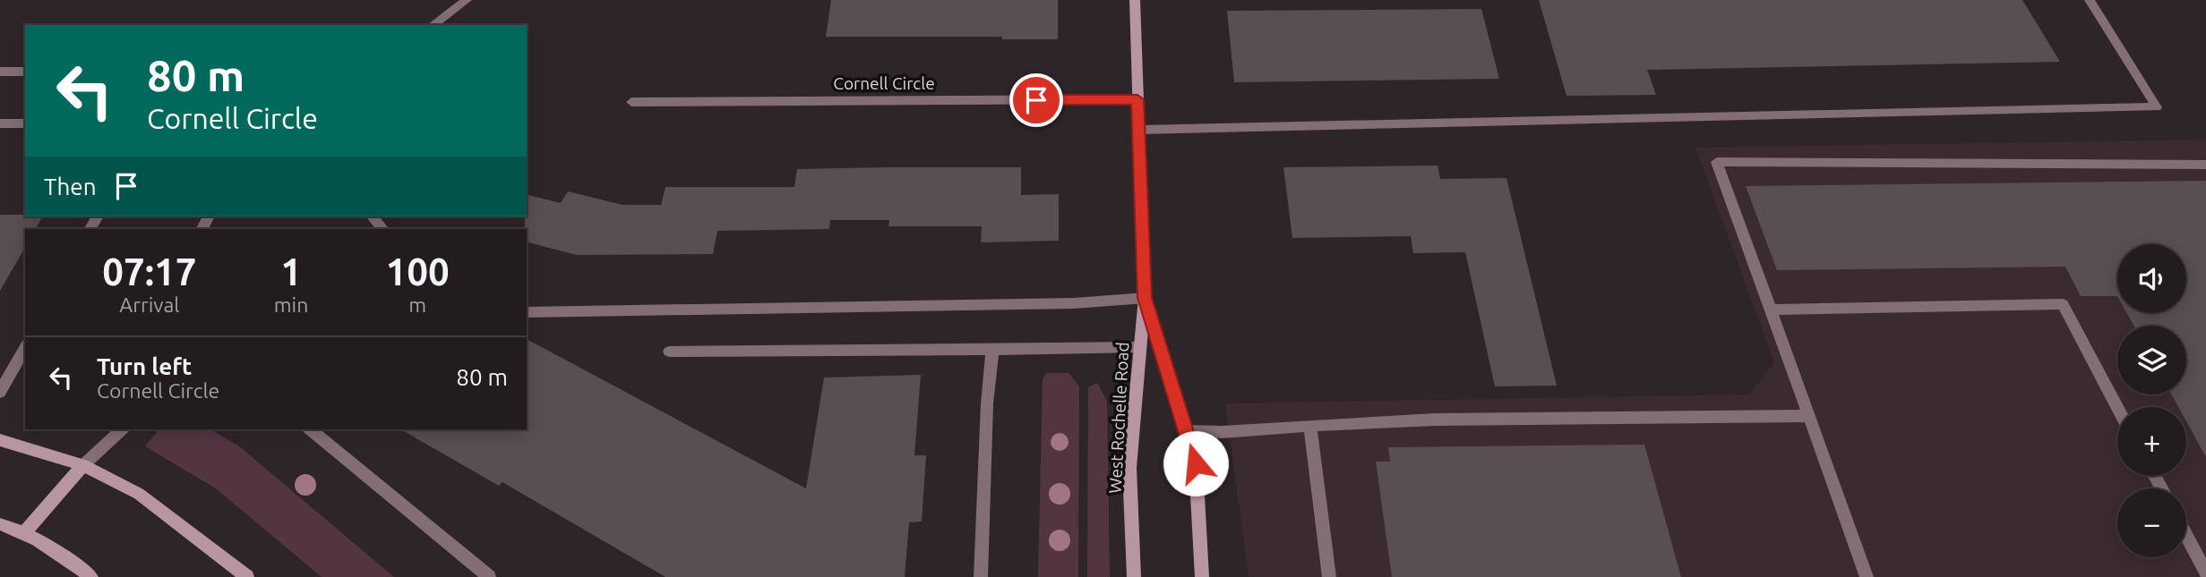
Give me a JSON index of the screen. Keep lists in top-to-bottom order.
{
  "streets": {
    "main road": ["West Rochelle Road"],
    "street": ["Cornell Circle"]
  },
  "crossings": [
    ["Cornell Circle", "West Rochelle Road"]
  ],
  "page": {
    "turn": ["80 m", "Cornell Circle"],
    "then": "Then",
    "eta": [
      "07:17",
      "Arrival",
      "1",
      "min",
      "100",
      "m"
    ],
    "map_buttons": ["+", "−"],
    "list": [
      {
        "name": "Turn left",
        "note": "Cornell Circle",
        "value": "80 m"
      }
    ]
  }
}
